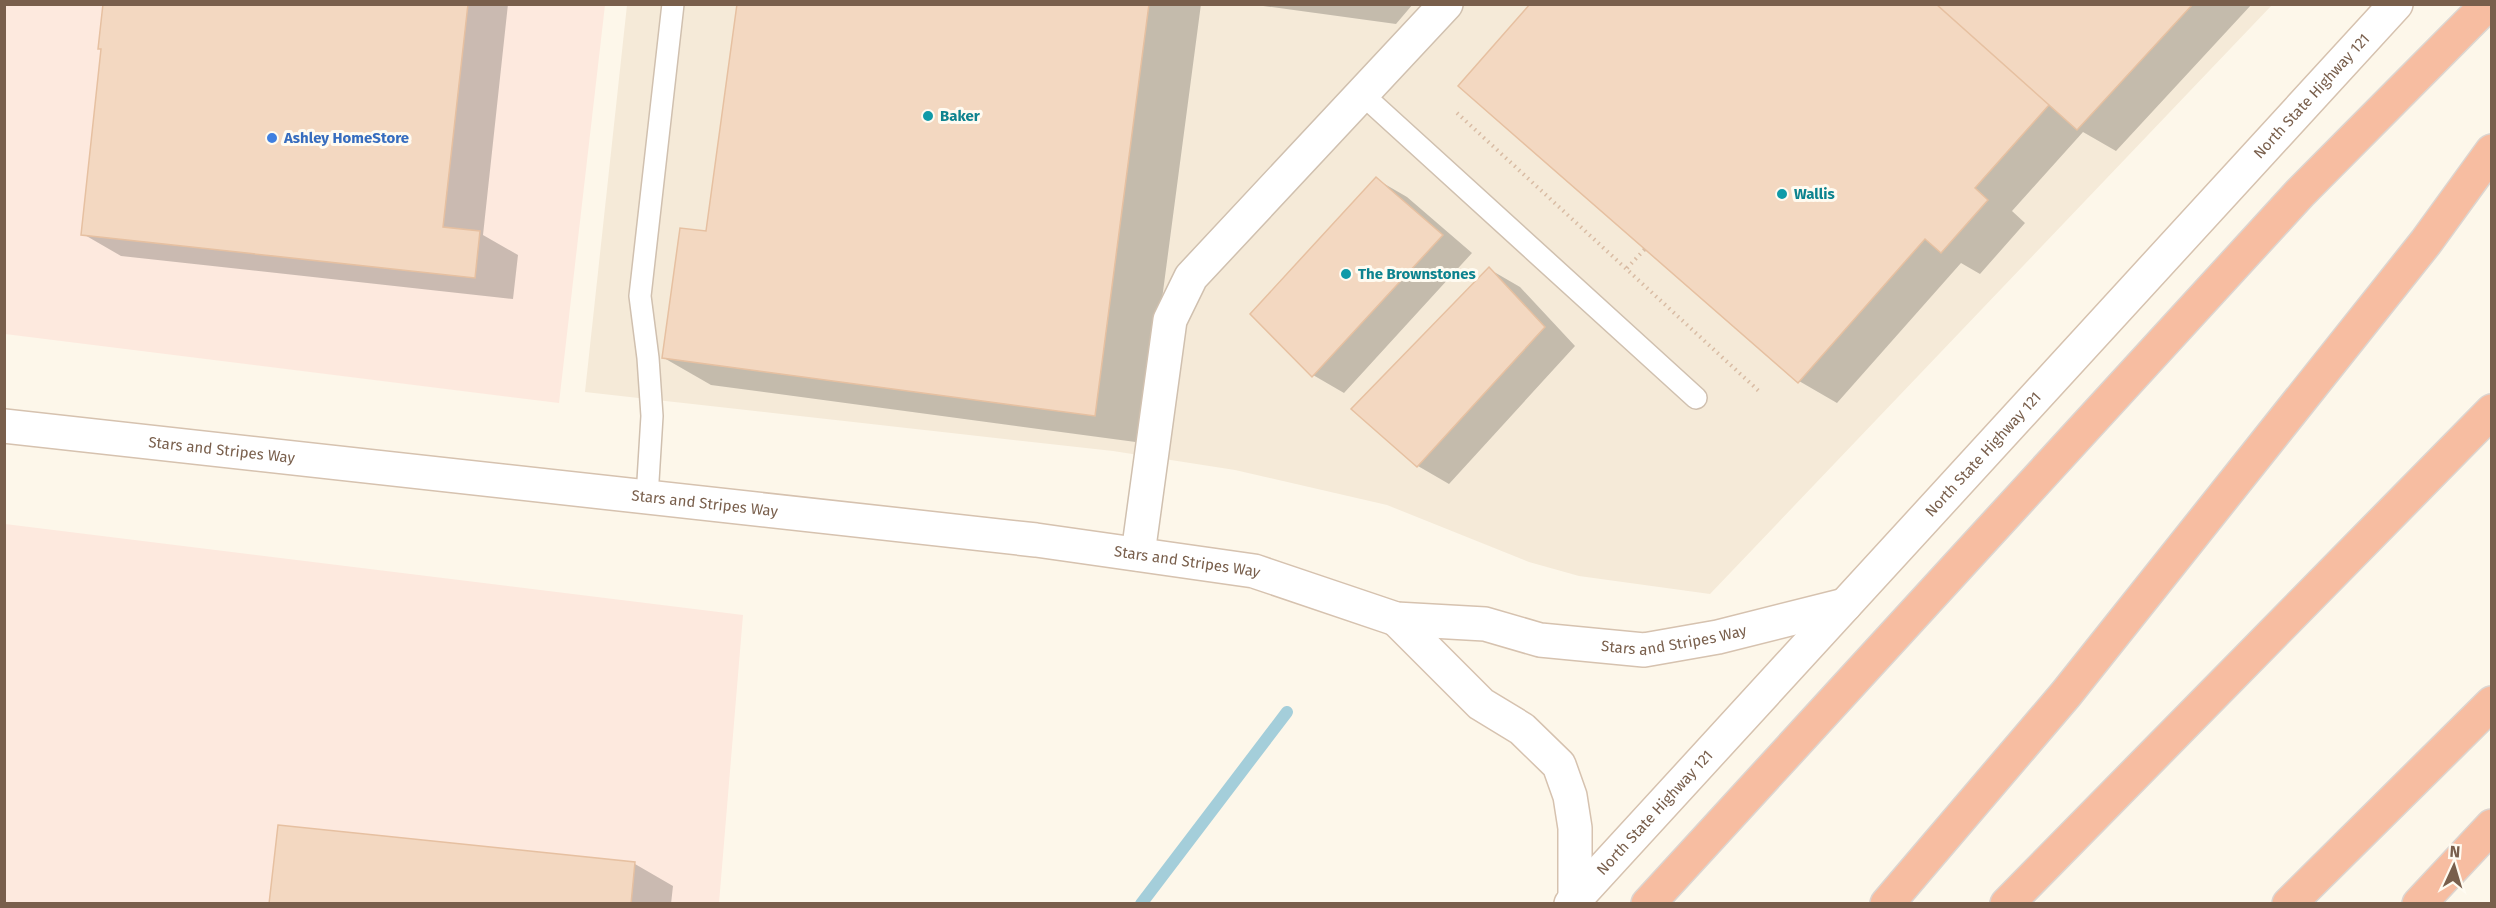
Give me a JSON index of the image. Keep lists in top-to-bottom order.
{
  "streets": {
    "street": ["North State Highway 121", "Stars and Stripes Way"]
  },
  "crossings": [
    ["North State Highway 121", "Stars and Stripes Way"]
  ],
  "places": [
    "Baker",
    "Ashley HomeStore",
    "Wallis",
    "The Brownstones"
  ],
  "north": "top"
}
